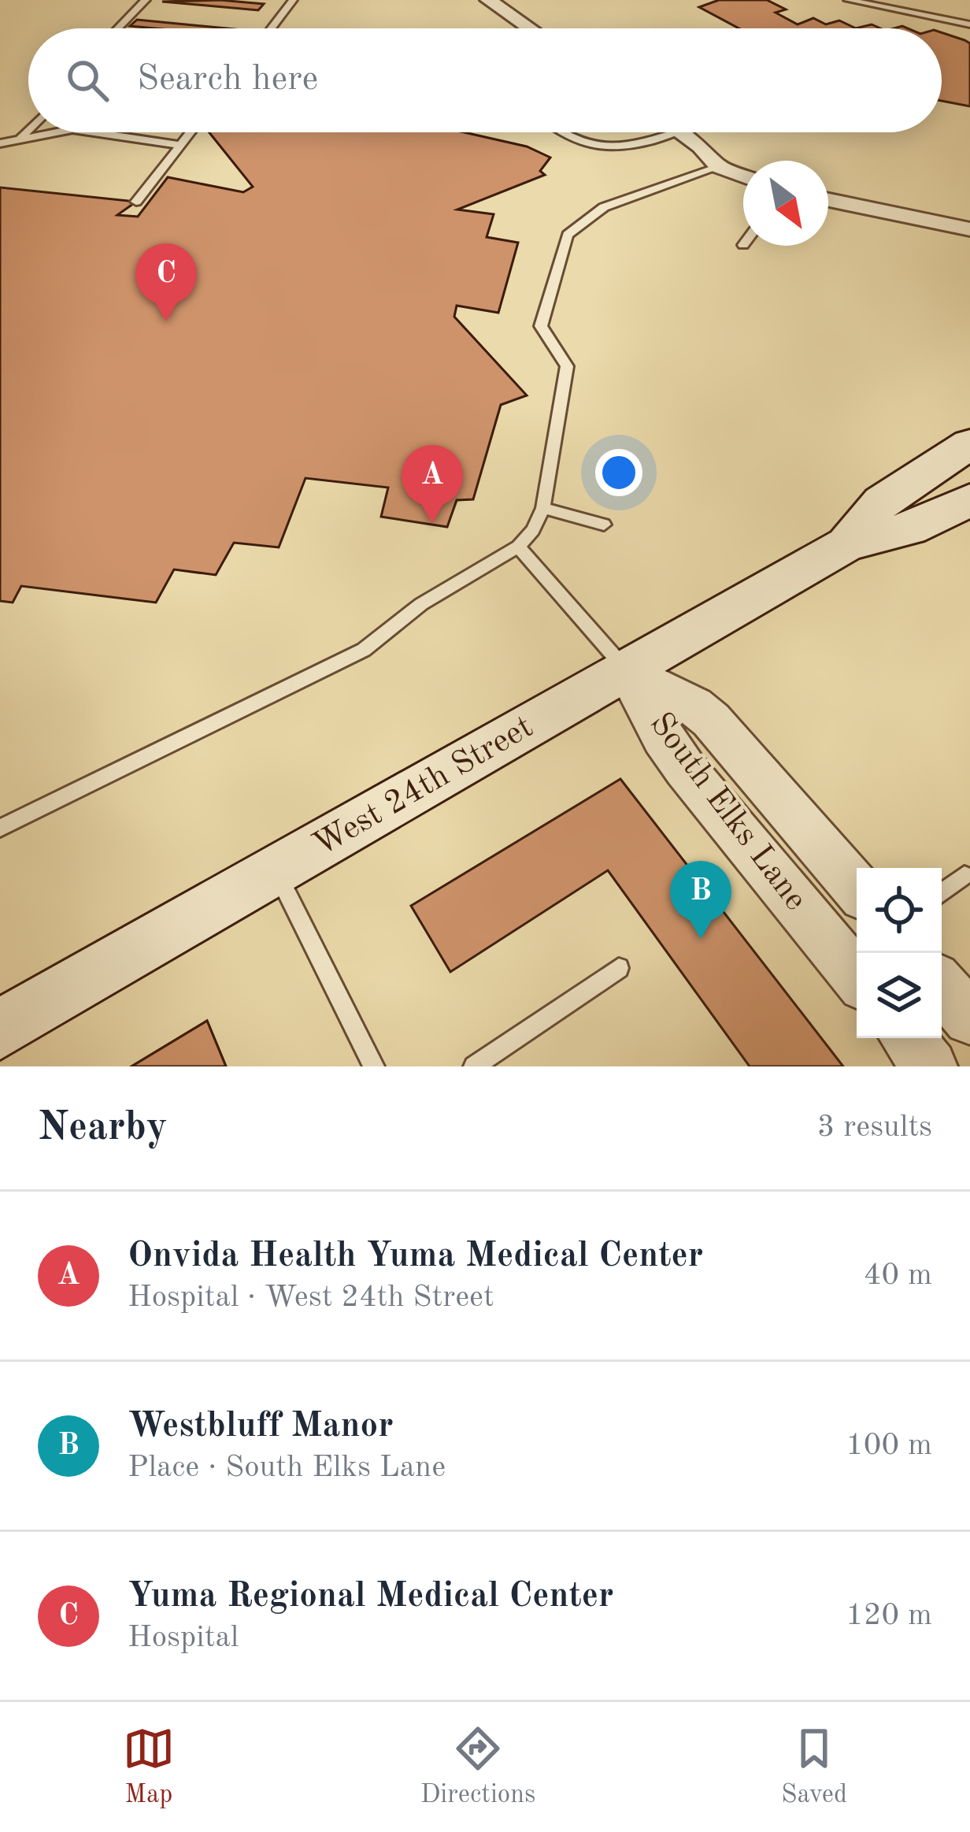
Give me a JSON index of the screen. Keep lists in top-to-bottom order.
{
  "streets": {
    "main road": ["West 24th Street"],
    "street": ["South Elks Lane"]
  },
  "crossings": [
    ["West 24th Street", "South Elks Lane"]
  ],
  "north": "bottom right",
  "page": {
    "search": "Search here",
    "pins": ["C", "A", "B"],
    "heading": ["Nearby", "3 results"],
    "list": [
      {
        "mark": "A",
        "name": "Onvida Health Yuma Medical Center",
        "note": "Hospital · West 24th Street",
        "value": "40 m"
      },
      {
        "mark": "B",
        "name": "Westbluff Manor",
        "note": "Place · South Elks Lane",
        "value": "100 m"
      },
      {
        "mark": "C",
        "name": "Yuma Regional Medical Center",
        "note": "Hospital",
        "value": "120 m"
      }
    ],
    "nav": ["Map", "Directions", "Saved"]
  }
}
